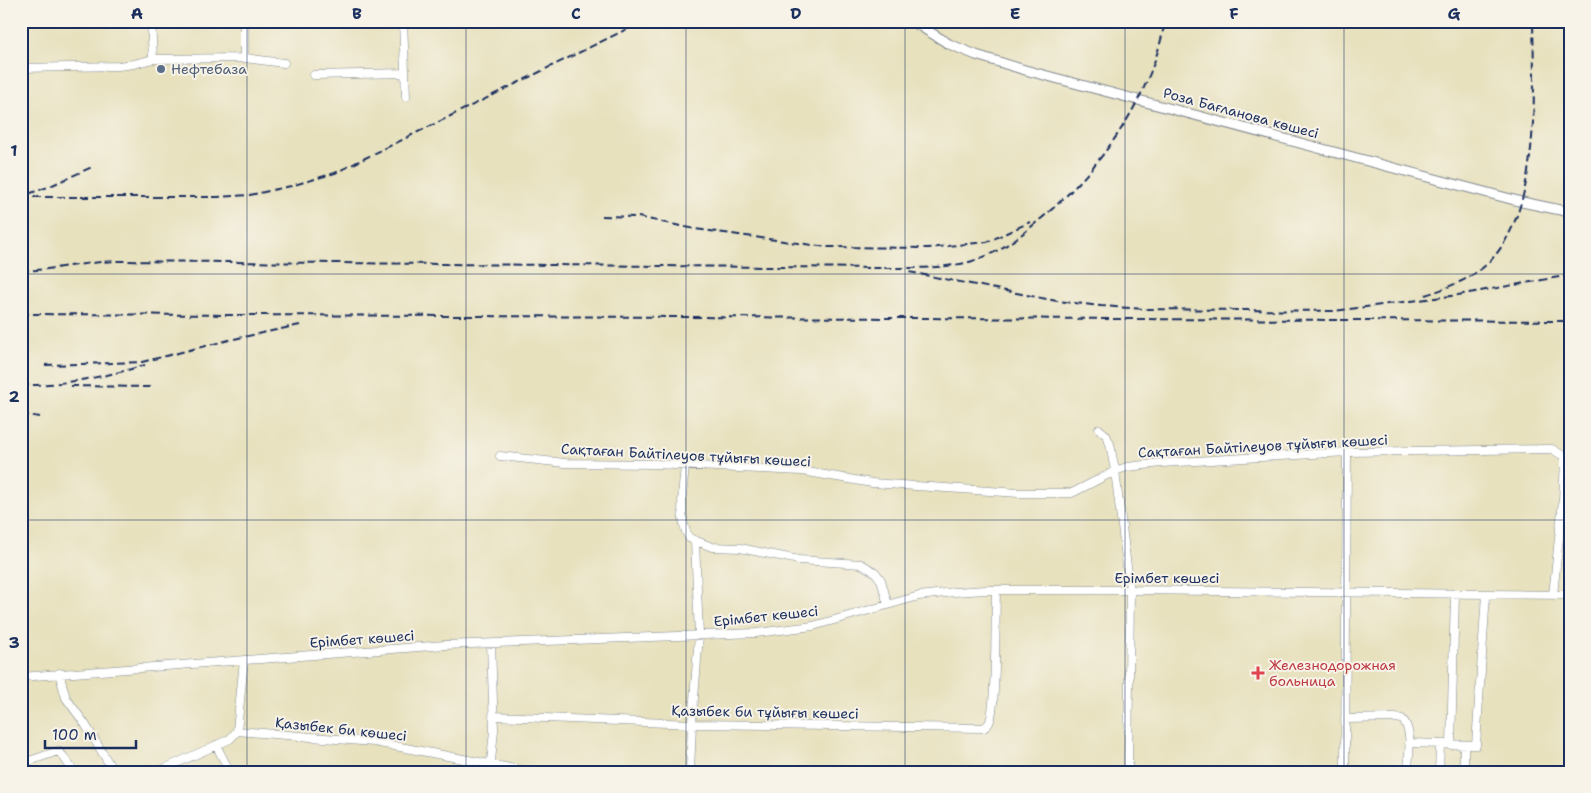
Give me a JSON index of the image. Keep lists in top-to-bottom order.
{
  "streets": {
    "street": [
      "Роза Бағланова көшесі",
      "Сақтаған Байтілеуов тұйығы көшесі",
      "Ерімбет көшесі",
      "Қазыбек би тұйығы көшесі",
      "Қазыбек би көшесі"
    ]
  },
  "crossings": [
    ["Сақтаған Байтілеуов тұйығы көшесі", "Ерімбет көшесі"],
    ["Ерімбет көшесі", "Қазыбек би тұйығы көшесі"]
  ],
  "places": {
    "other": ["Нефтебаза"],
    "health": ["Железнодорожная больница"]
  },
  "scale_bar": "100 m",
  "grid": {
    "columns": [
      "A",
      "B",
      "C",
      "D",
      "E",
      "F",
      "G"
    ],
    "rows": ["1", "2", "3"]
  }
}
